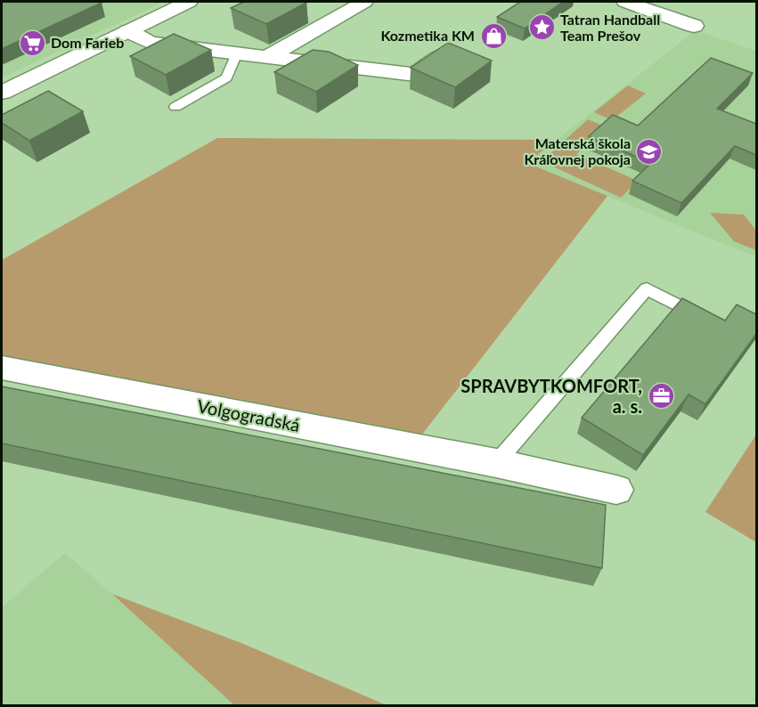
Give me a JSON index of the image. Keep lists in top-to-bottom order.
{
  "streets": {
    "street": ["Volgogradská"]
  },
  "places": {
    "place": ["Tatran Handball Team Prešov"],
    "shop": ["Kozmetika KM"],
    "supermarket": ["Dom Farieb"],
    "school or university": ["Materská škola Kráľovnej pokoja"],
    "office": ["SPRAVBYTKOMFORT, a. s."]
  }
}
